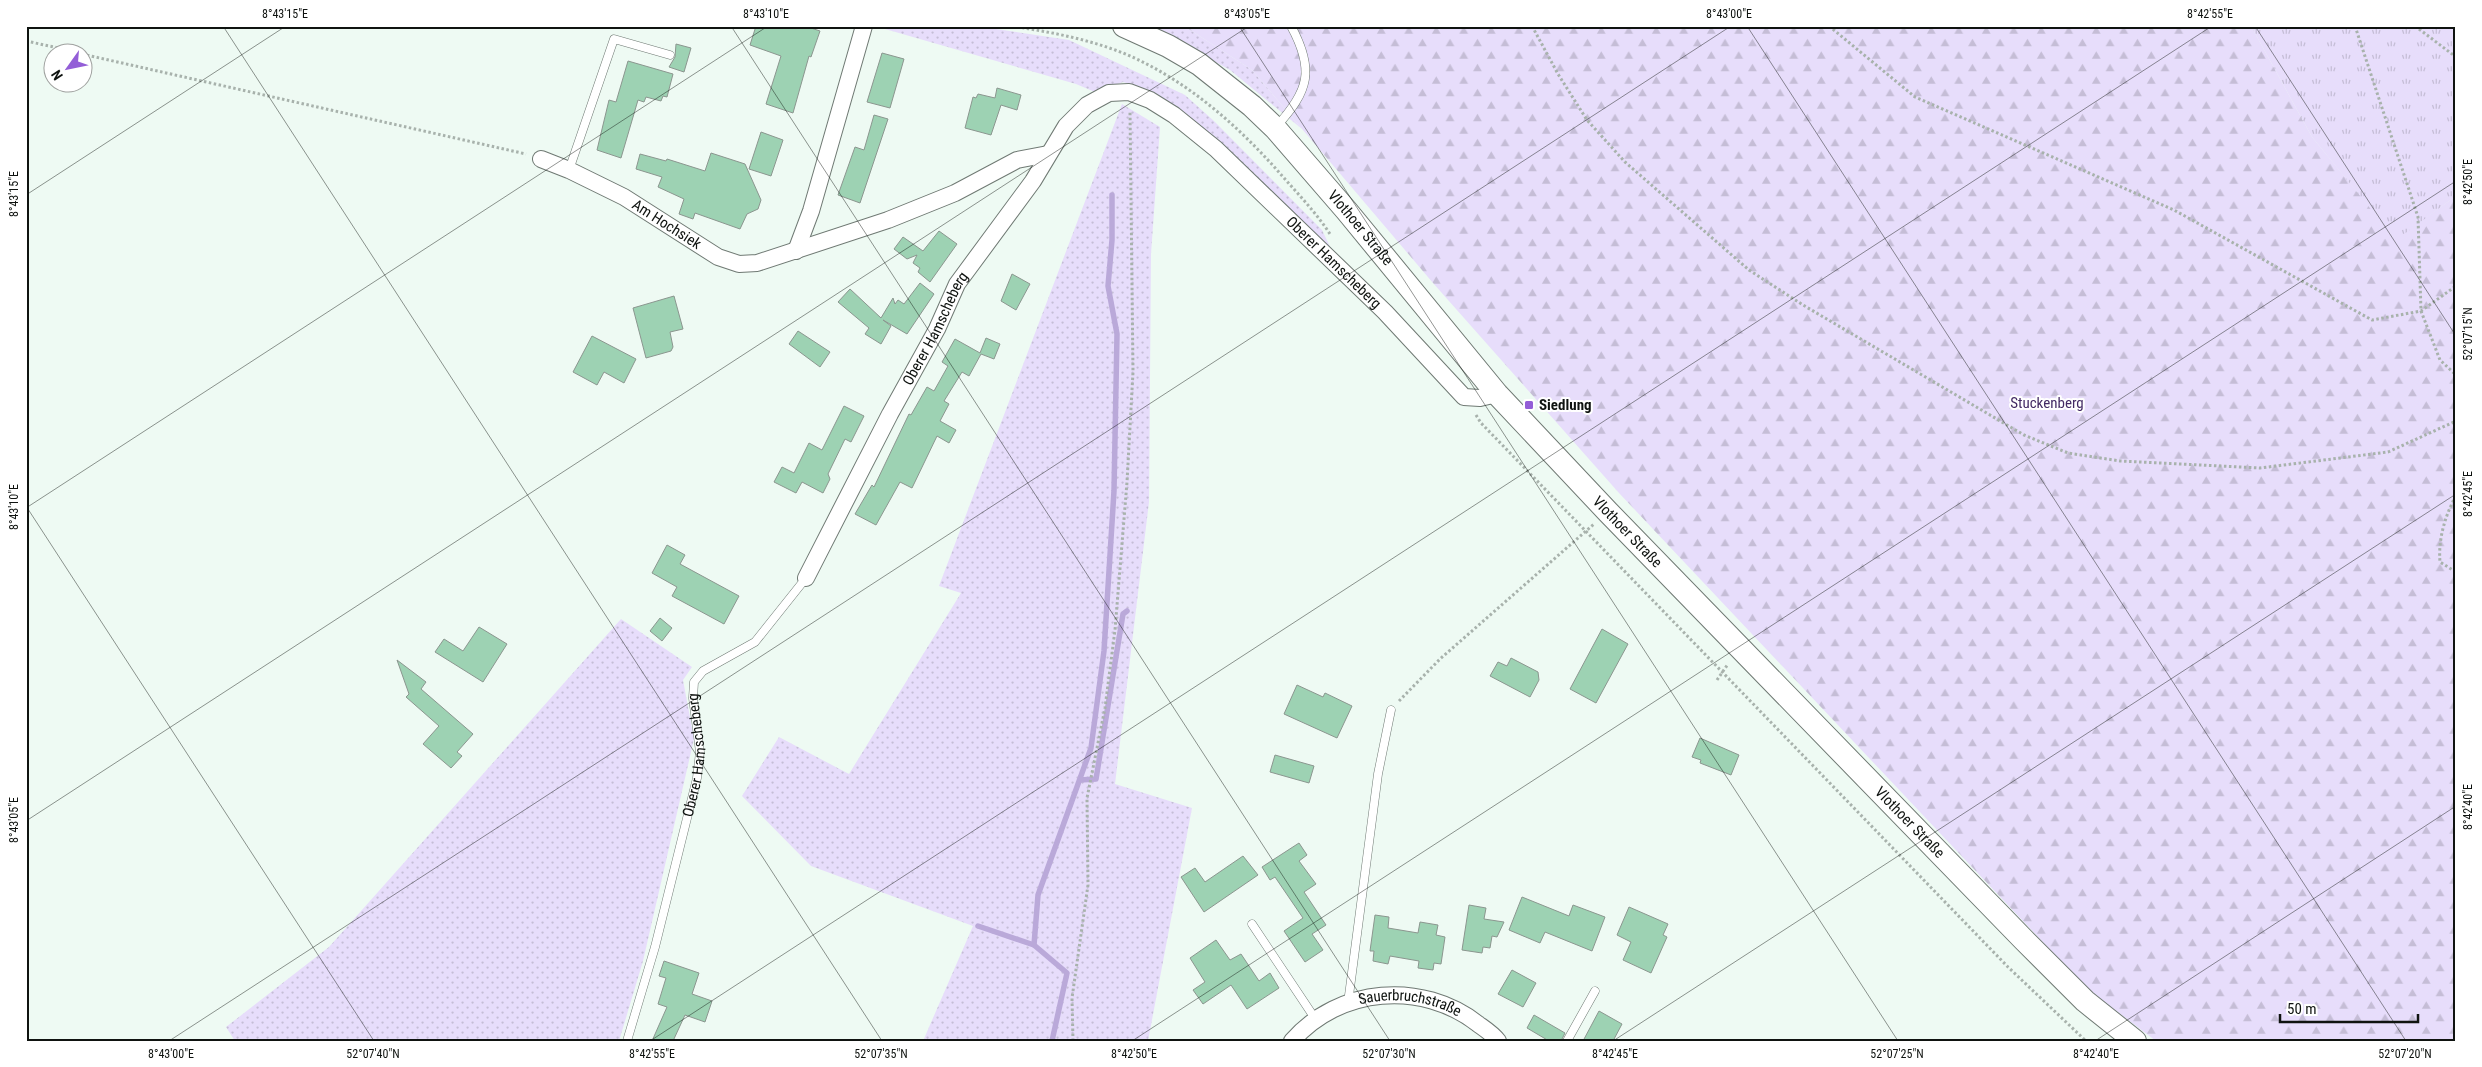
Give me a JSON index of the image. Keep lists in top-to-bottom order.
{
  "streets": {
    "main road": ["Vlothoer Straße"],
    "street": ["Am Hochsiek", "Oberer Hamscheberg", "Sauerbruchstraße"]
  },
  "crossings": [
    ["Am Hochsiek", "Oberer Hamscheberg"]
  ],
  "parks": ["Stuckenberg"],
  "places": {
    "transit": ["Siedlung"]
  },
  "scale_bar": "50 m",
  "north": "bottom left",
  "coordinates": [
    "8°43'15\"E",
    "8°43'10\"E",
    "8°43'05\"E",
    "8°43'00\"E",
    "8°42'55\"E",
    "8°42'50\"E",
    "52°07'15\"N",
    "8°42'45\"E",
    "8°42'40\"E",
    "52°07'40\"N",
    "52°07'35\"N",
    "52°07'30\"N",
    "52°07'25\"N",
    "52°07'20\"N"
  ]
}
